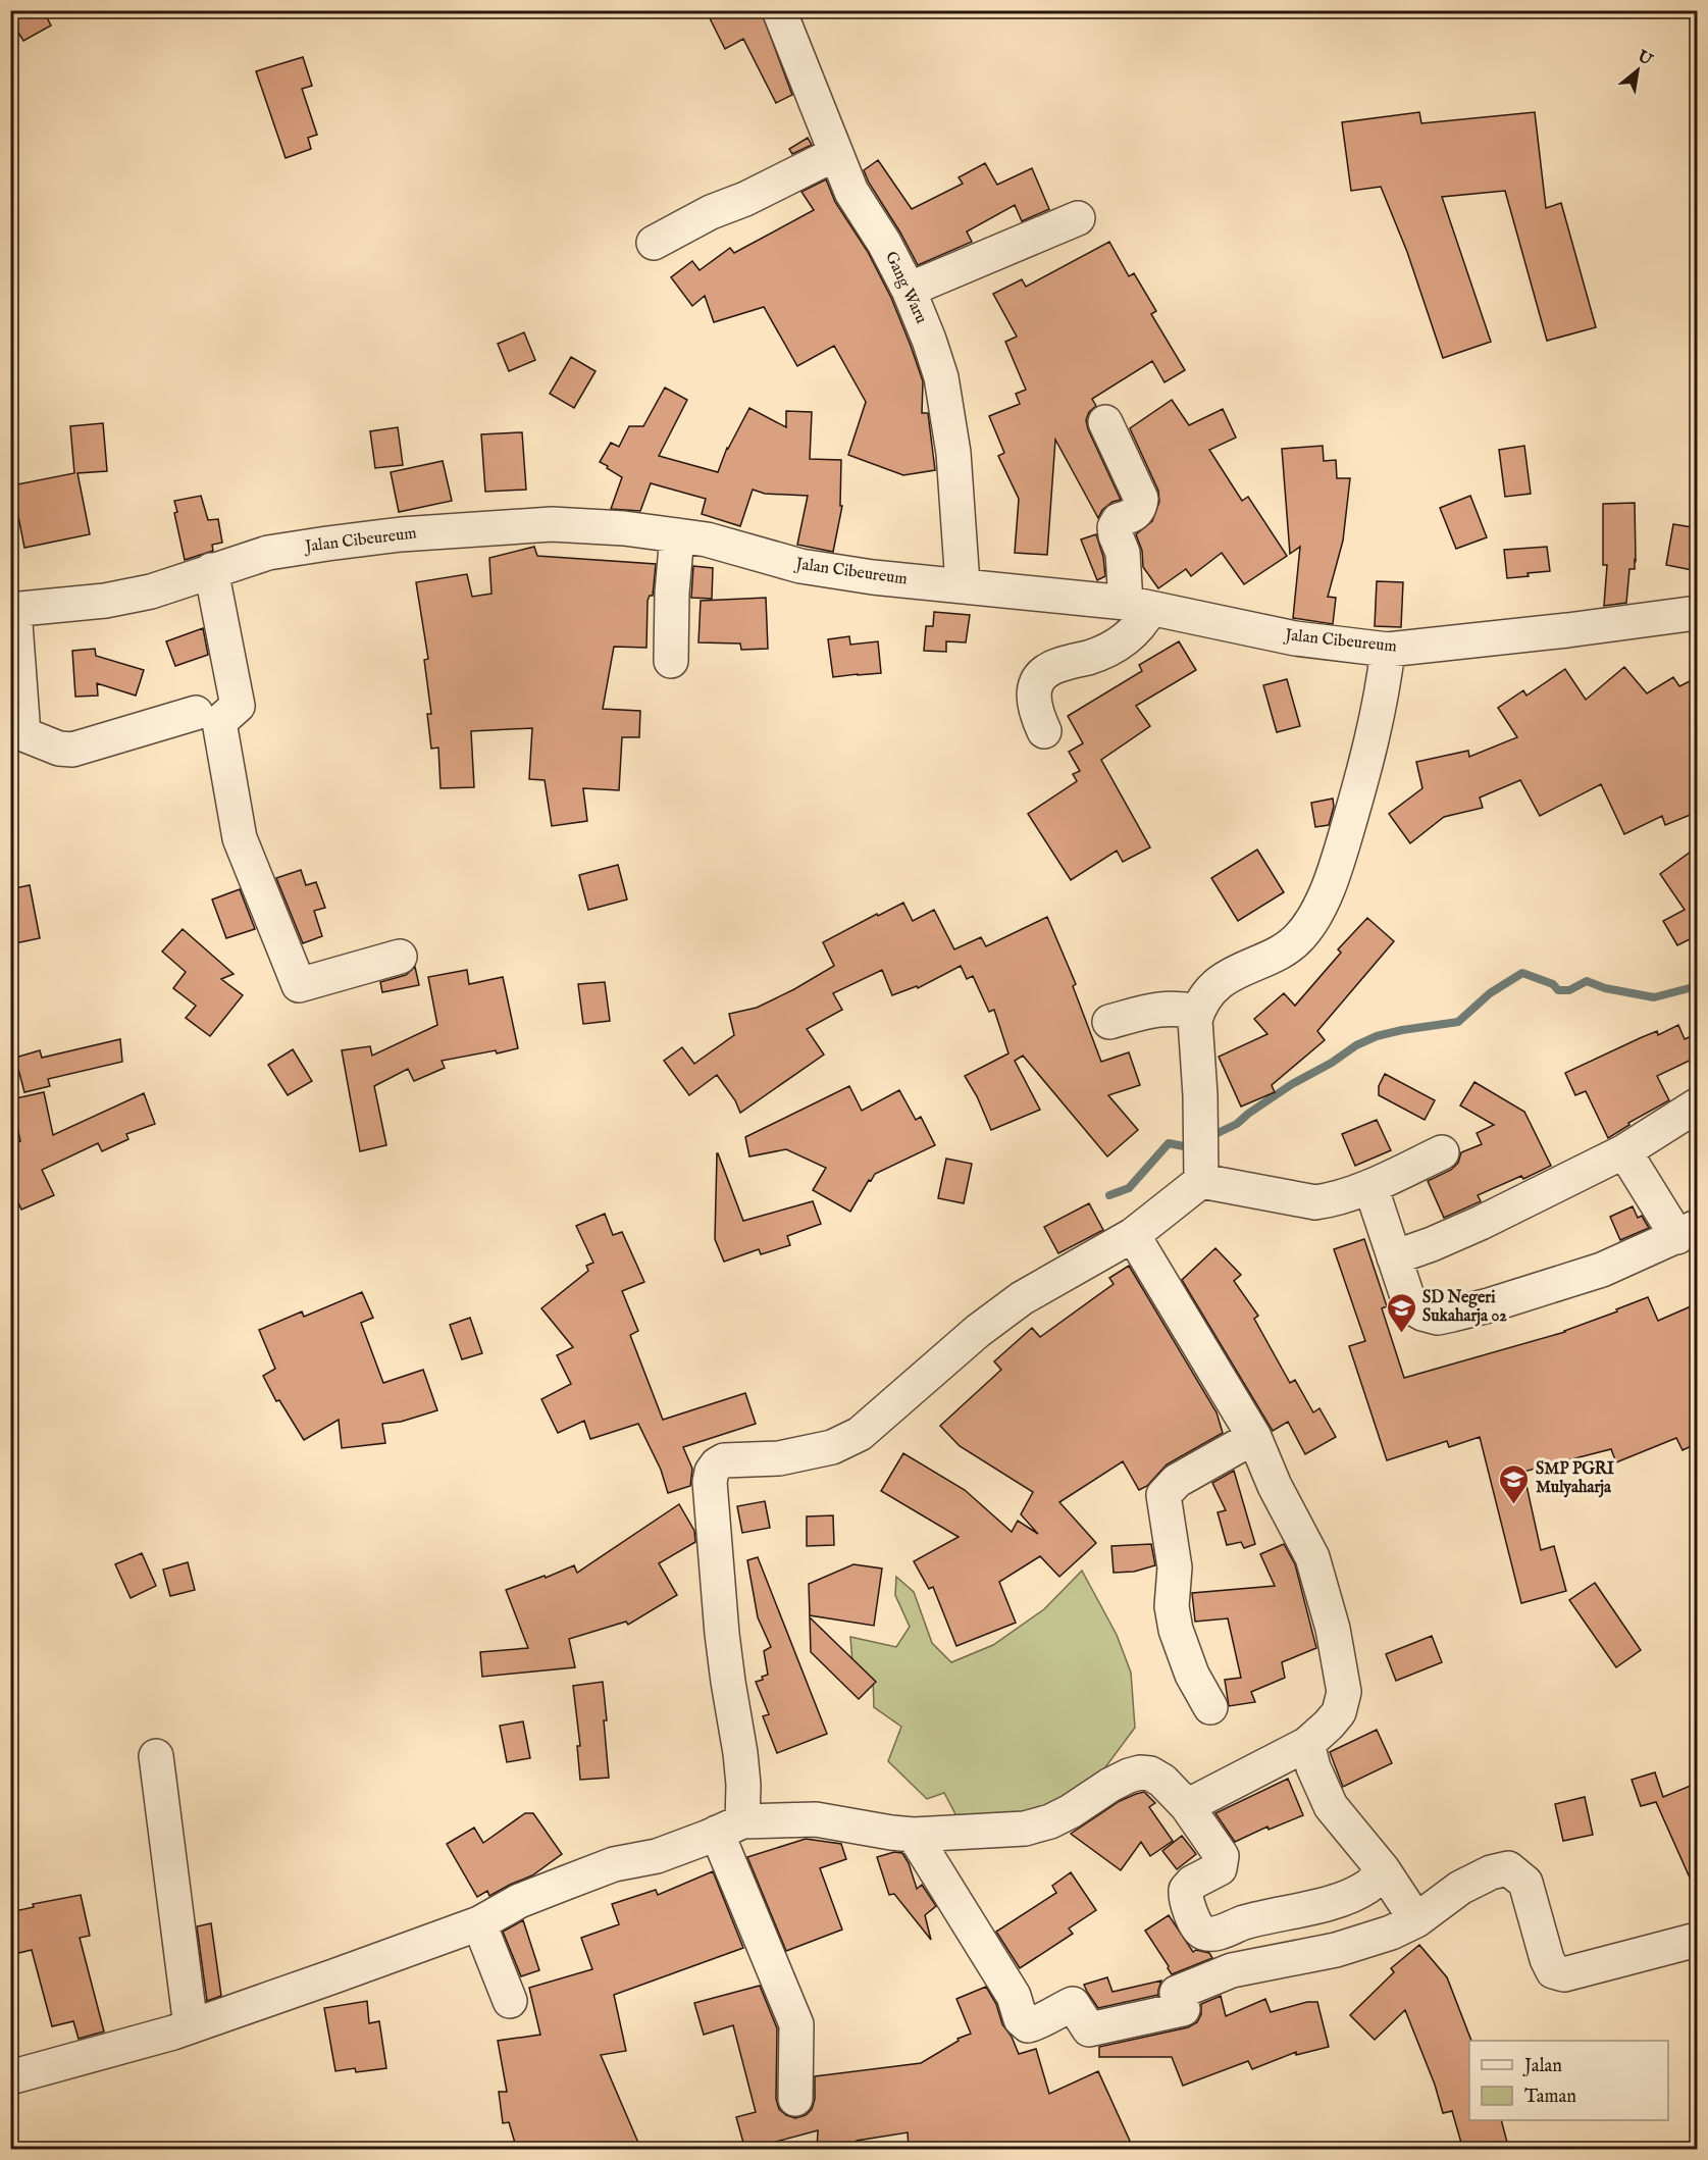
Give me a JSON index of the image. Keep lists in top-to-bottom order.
{
  "streets": {
    "street": ["Gang Waru", "Jalan Cibeureum"]
  },
  "crossings": [
    ["Gang Waru", "Jalan Cibeureum"]
  ],
  "places": {
    "school or university": ["SD Negeri Sukaharja 02", "SMP PGRI Mulyaharja"]
  },
  "legend": ["Jalan", "Taman"],
  "north": "top right"
}
